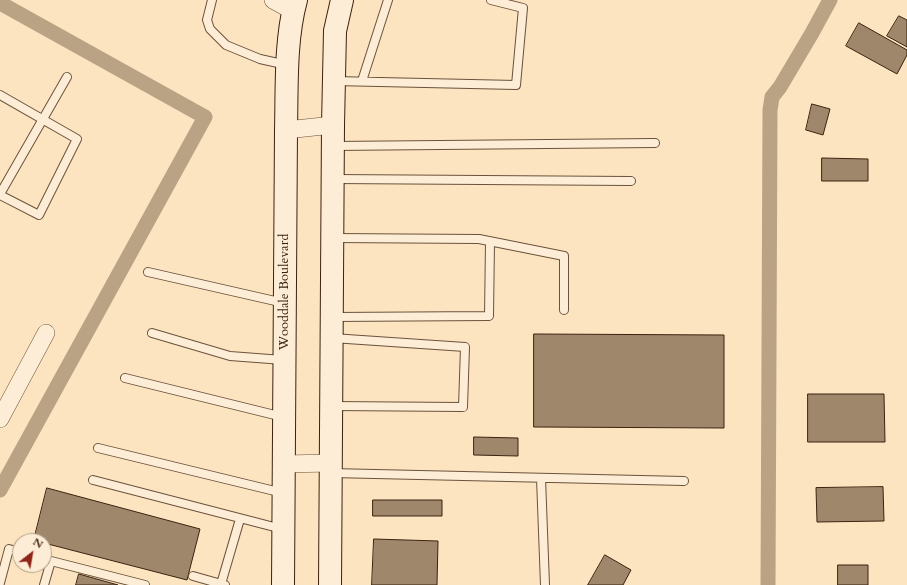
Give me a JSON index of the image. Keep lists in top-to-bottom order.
{
  "streets": {
    "street": ["Wooddale Boulevard"]
  },
  "north": "top right"
}
